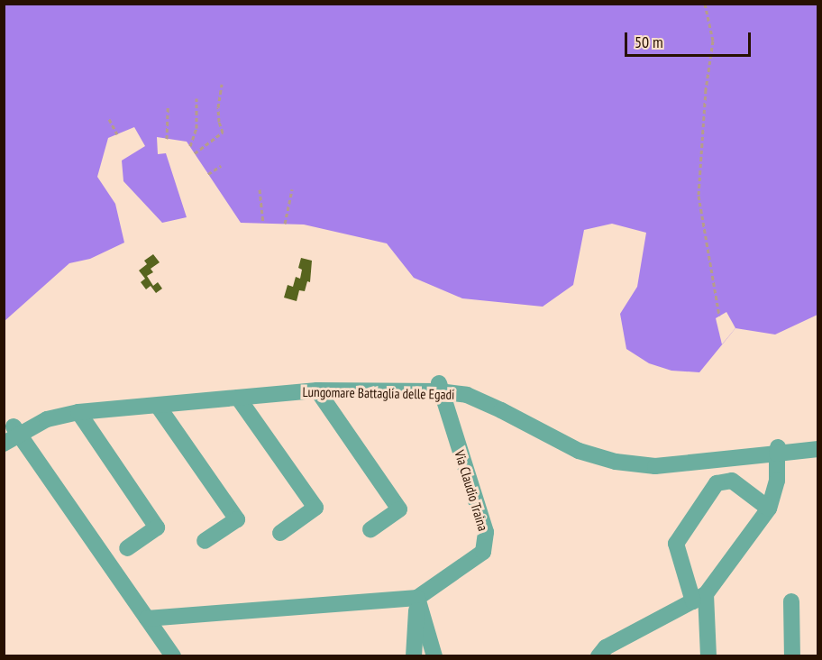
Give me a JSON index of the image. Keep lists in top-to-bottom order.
{
  "streets": {
    "street": ["Lungomare Battaglia delle Egadi", "Via Claudio Traina"]
  },
  "crossings": [
    ["Lungomare Battaglia delle Egadi", "Via Claudio Traina"]
  ],
  "scale_bar": "50 m"
}
